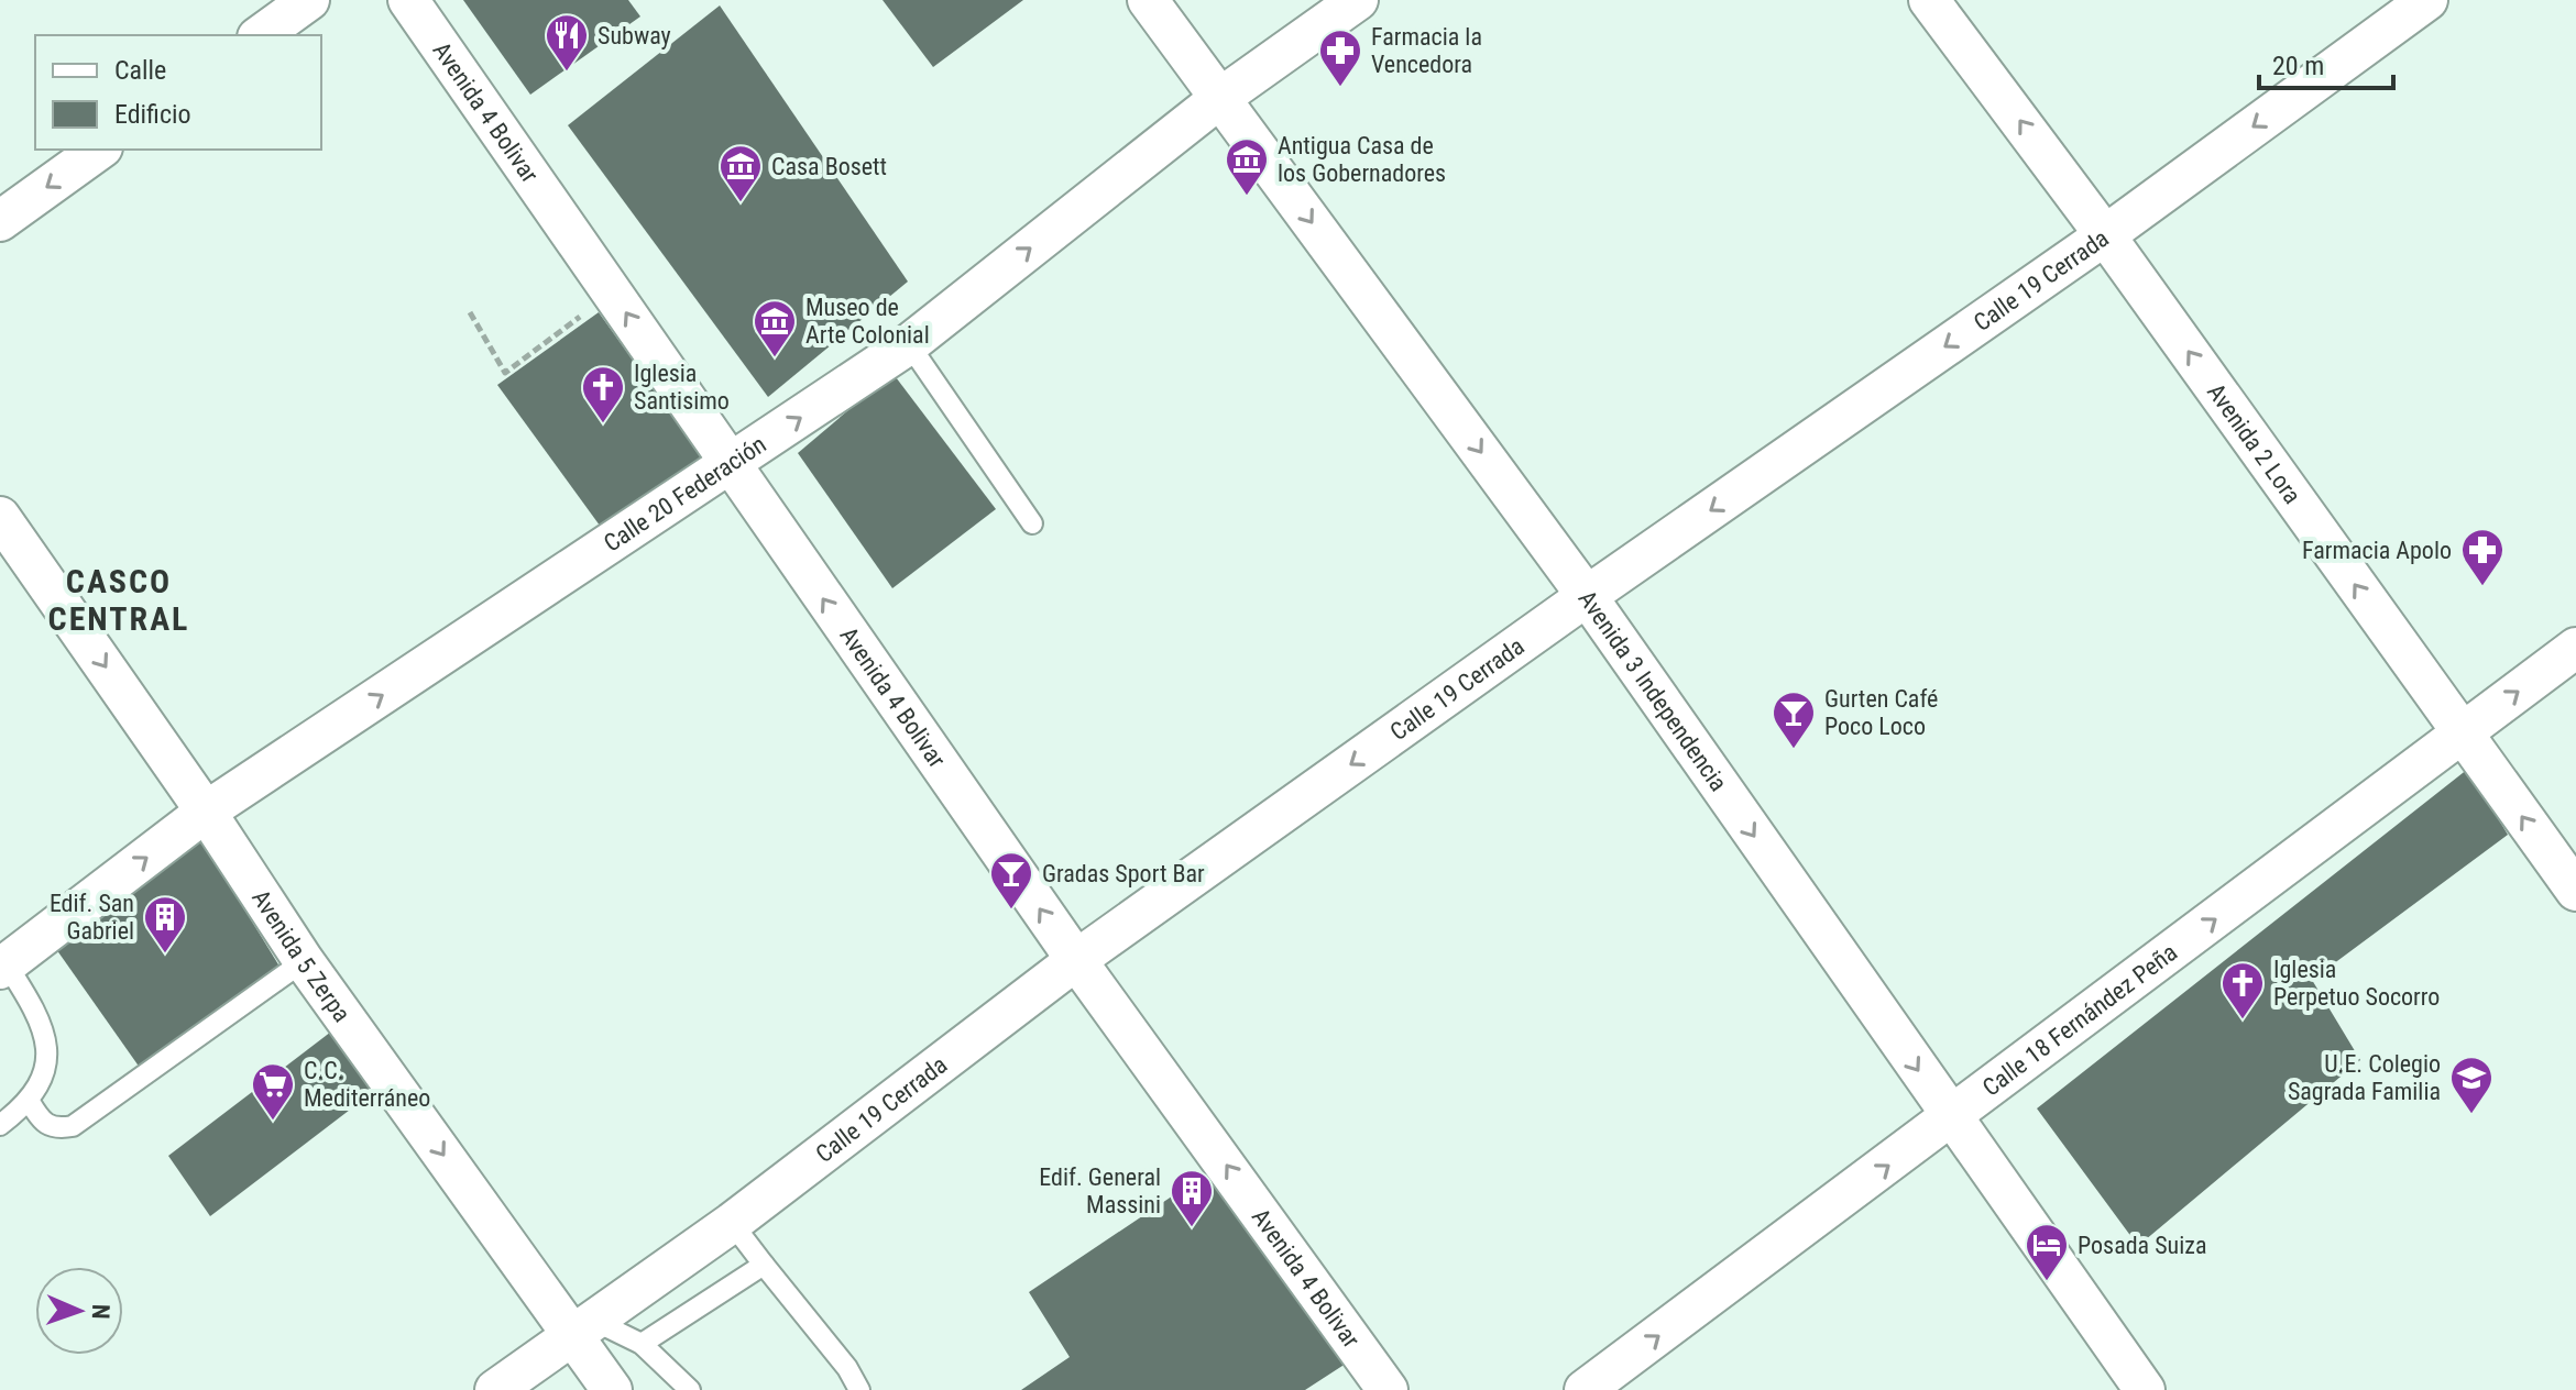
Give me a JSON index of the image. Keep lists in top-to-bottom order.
{
  "streets": {
    "street": [
      "Avenida 4 Bolivar",
      "Calle 19 Cerrada",
      "Avenida 2 Lora",
      "Calle 20 Federación",
      "Avenida 3 Independencia",
      "Avenida 5 Zerpa",
      "Calle 18 Fernández Peña"
    ]
  },
  "crossings": [
    ["Avenida 4 Bolivar", "Calle 19 Cerrada"],
    ["Avenida 4 Bolivar", "Calle 20 Federación"],
    ["Calle 19 Cerrada", "Avenida 2 Lora"],
    ["Calle 19 Cerrada", "Avenida 3 Independencia"],
    ["Calle 19 Cerrada", "Avenida 5 Zerpa"],
    ["Avenida 2 Lora", "Calle 18 Fernández Peña"],
    ["Calle 20 Federación", "Avenida 3 Independencia"],
    ["Calle 20 Federación", "Avenida 5 Zerpa"],
    ["Avenida 3 Independencia", "Calle 18 Fernández Peña"]
  ],
  "one_way": [
    "Avenida 4 Bolivar",
    "Calle 19 Cerrada",
    "Avenida 2 Lora",
    "Calle 20 Federación",
    "Avenida 3 Independencia",
    "Avenida 5 Zerpa",
    "Calle 18 Fernández Peña"
  ],
  "districts": ["CASCO CENTRAL"],
  "places": {
    "restaurant": ["Subway"],
    "pharmacy": ["Farmacia la Vencedora", "Farmacia Apolo"],
    "museum": ["Antigua Casa de los Gobernadores", "Casa Bosett", "Museo de Arte Colonial"],
    "church": ["Iglesia Santisimo", "Iglesia Perpetuo Socorro"],
    "bar": ["Gurten Café Poco Loco", "Gradas Sport Bar"],
    "building": ["Edif. San Gabriel", "Edif. General Massini"],
    "school or university": ["U.E. Colegio Sagrada Familia"],
    "supermarket": ["C.C. Mediterráneo"],
    "hotel": ["Posada Suiza"]
  },
  "legend": ["Calle", "Edificio"],
  "scale_bar": "20 m",
  "north": "right"
}
